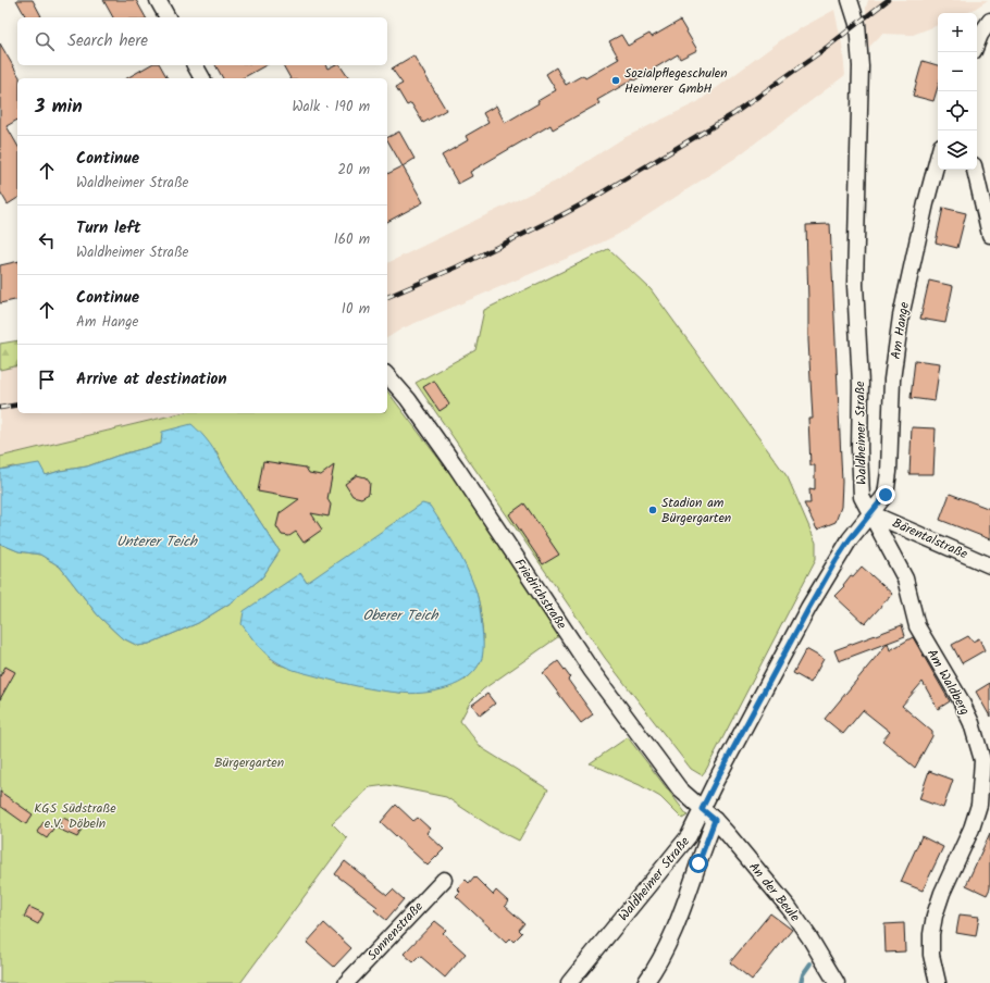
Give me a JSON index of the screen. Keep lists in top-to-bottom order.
{
  "streets": {
    "street": [
      "Am Hange",
      "Waldheimer Straße",
      "Bärentalstraße",
      "Friedrichstraße",
      "Am Waldberg",
      "An der Beule",
      "Sonnenstraße"
    ]
  },
  "crossings": [
    ["Am Hange", "Waldheimer Straße"],
    ["Am Hange", "Bärentalstraße"],
    ["Am Hange", "Am Waldberg"],
    ["Waldheimer Straße", "Bärentalstraße"],
    ["Waldheimer Straße", "Friedrichstraße"],
    ["Waldheimer Straße", "Am Waldberg"],
    ["Waldheimer Straße", "An der Beule"],
    ["Bärentalstraße", "Am Waldberg"],
    ["Friedrichstraße", "An der Beule"]
  ],
  "water": ["Unterer Teich", "Oberer Teich"],
  "parks": ["Bürgergarten", "KGS Südstraße e.V. Döbeln"],
  "places": ["Sozialpflegeschulen Heimerer GmbH", "Stadion am Bürgergarten"],
  "page": {
    "map_buttons": ["+", "−"],
    "search": "Search here",
    "heading": ["3 min", "Walk · 190 m"],
    "list": [
      ["Continue", "Waldheimer Straße", "20 m"],
      ["Turn left", "Waldheimer Straße", "160 m"],
      ["Continue", "Am Hange", "10 m"],
      "Arrive at destination"
    ]
  }
}
